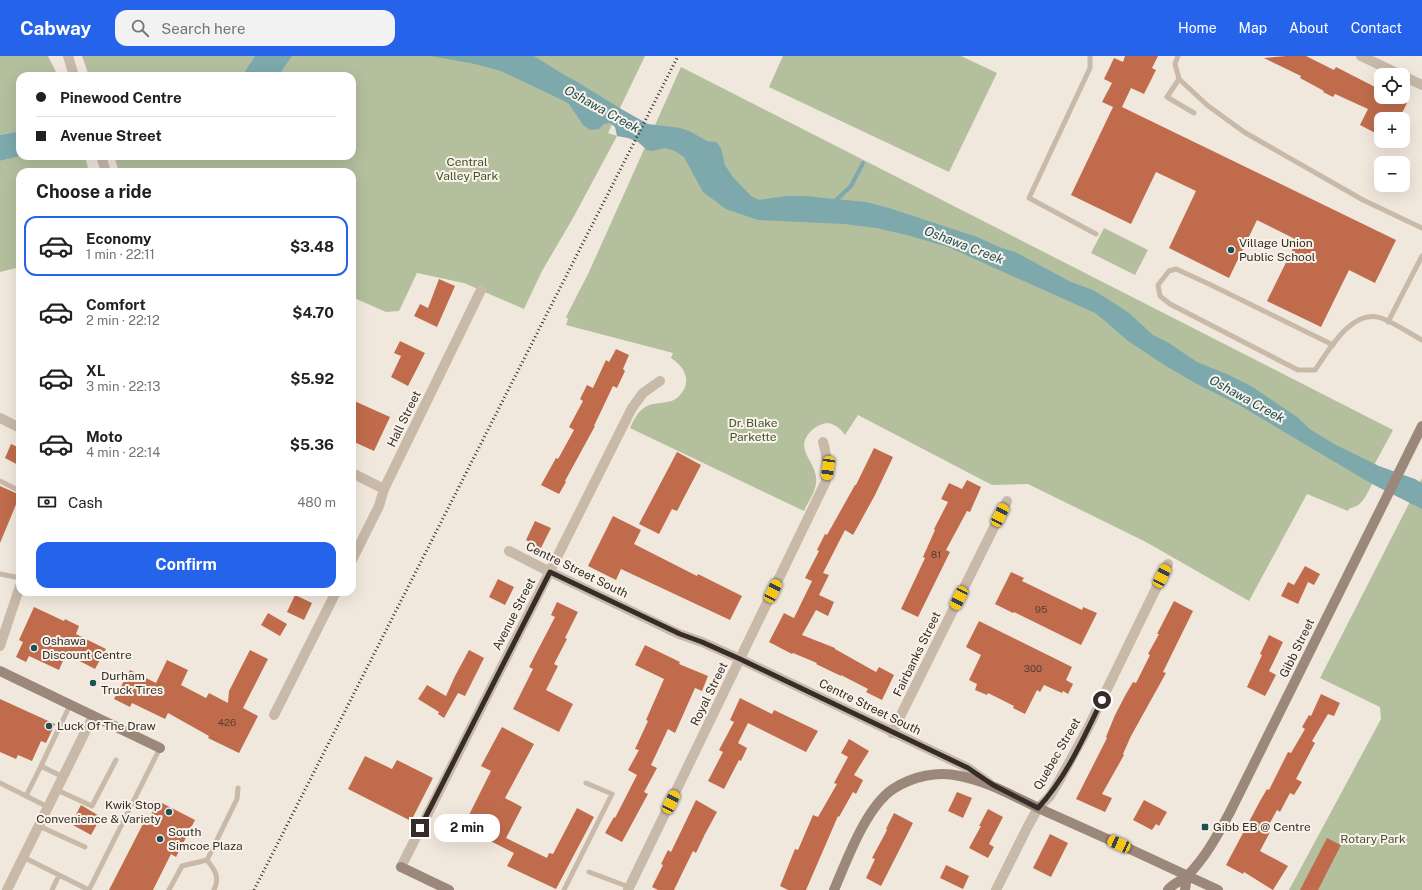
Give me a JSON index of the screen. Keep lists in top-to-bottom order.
{
  "streets": {
    "main road": ["Centre Street South", "Gibb Street"],
    "street": [
      "Hall Street",
      "Avenue Street",
      "Fairbanks Street",
      "Royal Street",
      "Quebec Street"
    ]
  },
  "crossings": [
    ["Centre Street South", "Avenue Street"],
    ["Centre Street South", "Gibb Street"],
    ["Centre Street South", "Fairbanks Street"],
    ["Centre Street South", "Royal Street"],
    ["Centre Street South", "Quebec Street"]
  ],
  "water": ["Oshawa Creek"],
  "parks": ["Central Valley Park", "Dr. Blake Parkette", "Rotary Park"],
  "places": {
    "other": [
      "Village Union Public School",
      "Oshawa Discount Centre",
      "Durham Truck Tires",
      "Luck Of The Draw",
      "Kwik Stop Convenience & Variety",
      "South Simcoe Plaza"
    ],
    "transit": ["Gibb EB @ Centre"]
  },
  "house_numbers": [
    "81",
    "95",
    "300",
    "426"
  ],
  "page": {
    "header": "Cabway",
    "search": "Search here",
    "nav": [
      "Home",
      "Map",
      "About",
      "Contact"
    ],
    "map_buttons": ["+", "−"],
    "banner": ["Pinewood Centre", "Avenue Street"],
    "heading": "Choose a ride",
    "list": [
      {
        "name": "Economy",
        "note": "1 min · 22:11",
        "value": "$3.48"
      },
      {
        "name": "Comfort",
        "note": "2 min · 22:12",
        "value": "$4.70"
      },
      {
        "name": "XL",
        "note": "3 min · 22:13",
        "value": "$5.92"
      },
      {
        "name": "Moto",
        "note": "4 min · 22:14",
        "value": "$5.36"
      }
    ],
    "pay": ["Cash", "480 m"],
    "buttons": "Confirm",
    "bubble": "2 min"
  }
}
